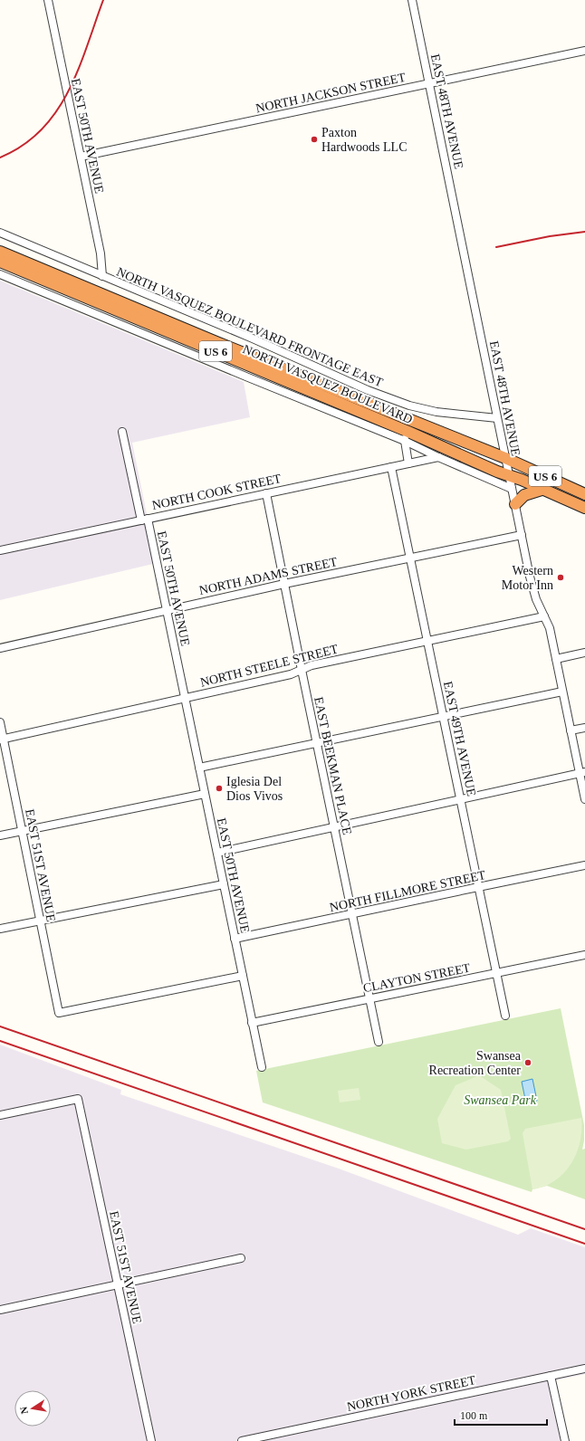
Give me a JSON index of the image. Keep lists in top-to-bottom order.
{
  "streets": {
    "highway": ["US 6", "NORTH VASQUEZ BOULEVARD"],
    "street": [
      "NORTH JACKSON STREET",
      "EAST 48TH AVENUE",
      "EAST 50TH AVENUE",
      "NORTH VASQUEZ BOULEVARD FRONTAGE EAST",
      "NORTH COOK STREET",
      "NORTH ADAMS STREET",
      "NORTH STEELE STREET",
      "EAST 49TH AVENUE",
      "EAST BEEKMAN PLACE",
      "EAST 51ST AVENUE",
      "NORTH FILLMORE STREET",
      "CLAYTON STREET",
      "NORTH YORK STREET"
    ]
  },
  "crossings": [
    ["NORTH JACKSON STREET", "EAST 48TH AVENUE"],
    ["NORTH JACKSON STREET", "EAST 50TH AVENUE"],
    ["EAST 48TH AVENUE", "NORTH VASQUEZ BOULEVARD FRONTAGE EAST"],
    ["EAST 48TH AVENUE", "NORTH VASQUEZ BOULEVARD"],
    ["EAST 48TH AVENUE", "NORTH ADAMS STREET"],
    ["EAST 48TH AVENUE", "NORTH STEELE STREET"],
    ["EAST 50TH AVENUE", "NORTH VASQUEZ BOULEVARD FRONTAGE EAST"],
    ["EAST 50TH AVENUE", "NORTH COOK STREET"],
    ["EAST 50TH AVENUE", "NORTH ADAMS STREET"],
    ["EAST 50TH AVENUE", "NORTH STEELE STREET"],
    ["EAST 50TH AVENUE", "EAST 51ST AVENUE"],
    ["EAST 50TH AVENUE", "NORTH FILLMORE STREET"],
    ["EAST 50TH AVENUE", "CLAYTON STREET"],
    ["NORTH COOK STREET", "EAST 49TH AVENUE"],
    ["NORTH COOK STREET", "EAST BEEKMAN PLACE"],
    ["NORTH ADAMS STREET", "EAST 49TH AVENUE"],
    ["NORTH ADAMS STREET", "EAST BEEKMAN PLACE"],
    ["NORTH STEELE STREET", "EAST 49TH AVENUE"],
    ["NORTH STEELE STREET", "EAST BEEKMAN PLACE"],
    ["NORTH STEELE STREET", "EAST 51ST AVENUE"],
    ["EAST 49TH AVENUE", "NORTH FILLMORE STREET"],
    ["EAST 49TH AVENUE", "CLAYTON STREET"],
    ["EAST BEEKMAN PLACE", "NORTH FILLMORE STREET"],
    ["EAST BEEKMAN PLACE", "CLAYTON STREET"]
  ],
  "parks": ["Swansea Park"],
  "places": [
    "Paxton Hardwoods LLC",
    "Western Motor Inn",
    "Iglesia Del Dios Vivos",
    "Swansea Recreation Center"
  ],
  "scale_bar": "100 m",
  "north": "left"
}
